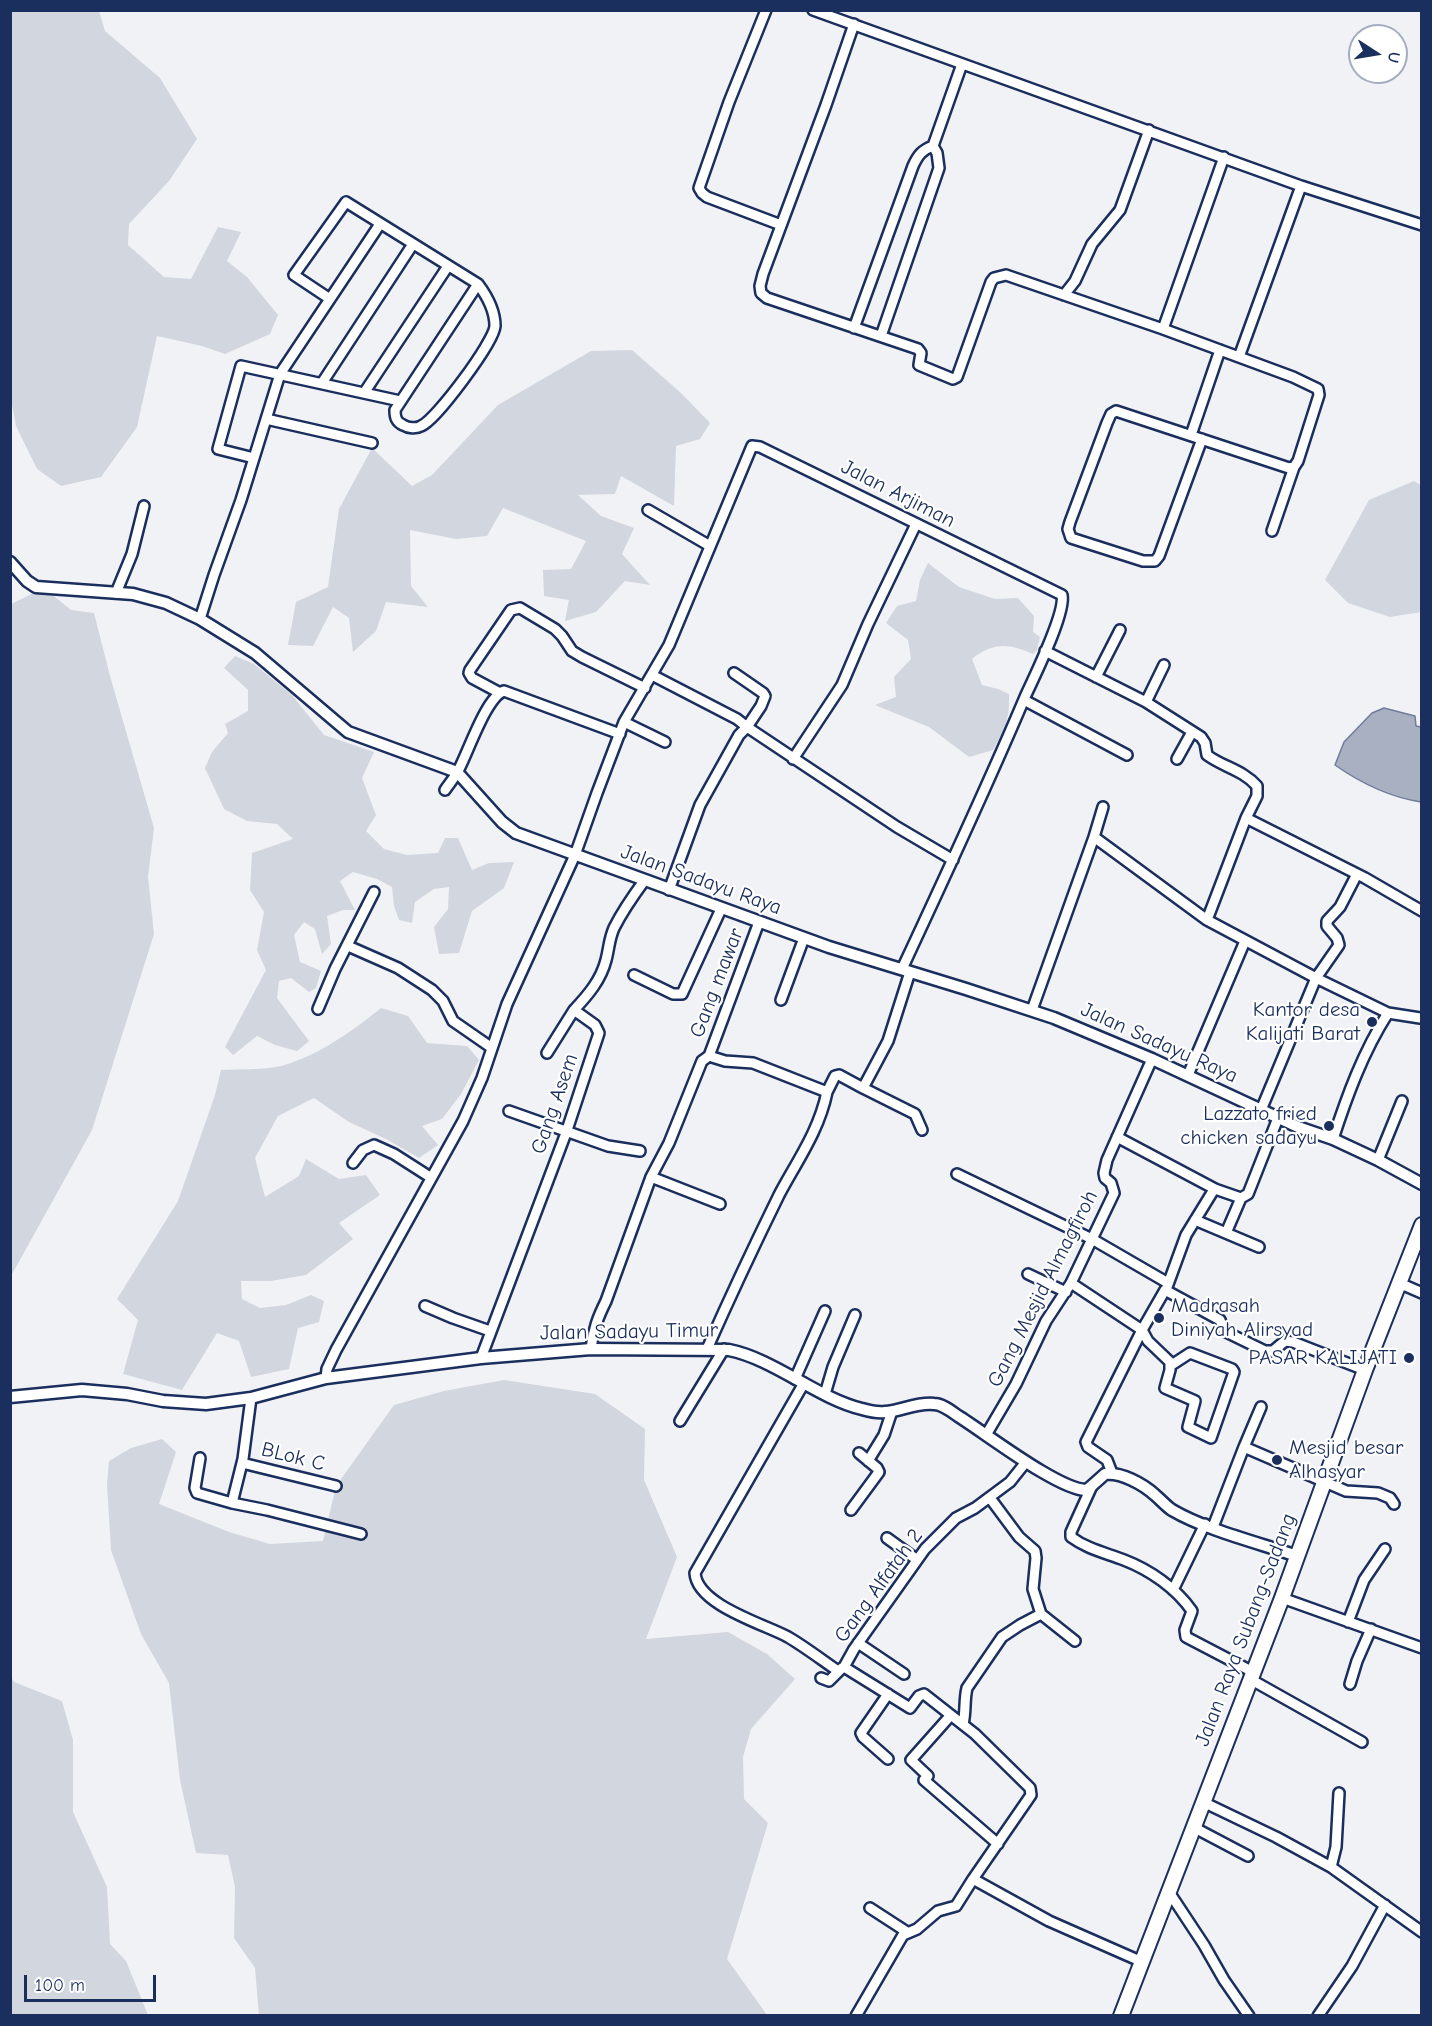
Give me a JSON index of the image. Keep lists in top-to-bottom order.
{
  "streets": {
    "main road": ["Jalan Raya Subang-Sadang"],
    "street": [
      "Jalan Arjiman",
      "Jalan Sadayu Raya",
      "Gang mawar",
      "Gang Asem",
      "Gang Mesjid Almagfiroh",
      "Jalan Sadayu Timur",
      "BLok C",
      "Gang Alfatah 2"
    ]
  },
  "crossings": [
    ["Jalan Arjiman", "Jalan Sadayu Raya"],
    ["Jalan Arjiman", "Jalan Sadayu Timur"],
    ["Jalan Sadayu Raya", "Gang mawar"],
    ["Jalan Sadayu Raya", "Gang Mesjid Almagfiroh"],
    ["Gang mawar", "Jalan Sadayu Timur"],
    ["Gang Asem", "Jalan Sadayu Timur"],
    ["Gang Mesjid Almagfiroh", "Jalan Sadayu Timur"],
    ["Jalan Sadayu Timur", "Gang Alfatah 2"]
  ],
  "places": [
    "Kantor desa Kalijati Barat",
    "Lazzato fried chicken sadayu",
    "Madrasah Diniyah Alirsyad",
    "PASAR KALIJATI",
    "Mesjid besar Alhasyar"
  ],
  "scale_bar": "100 m",
  "north": "right"
}
